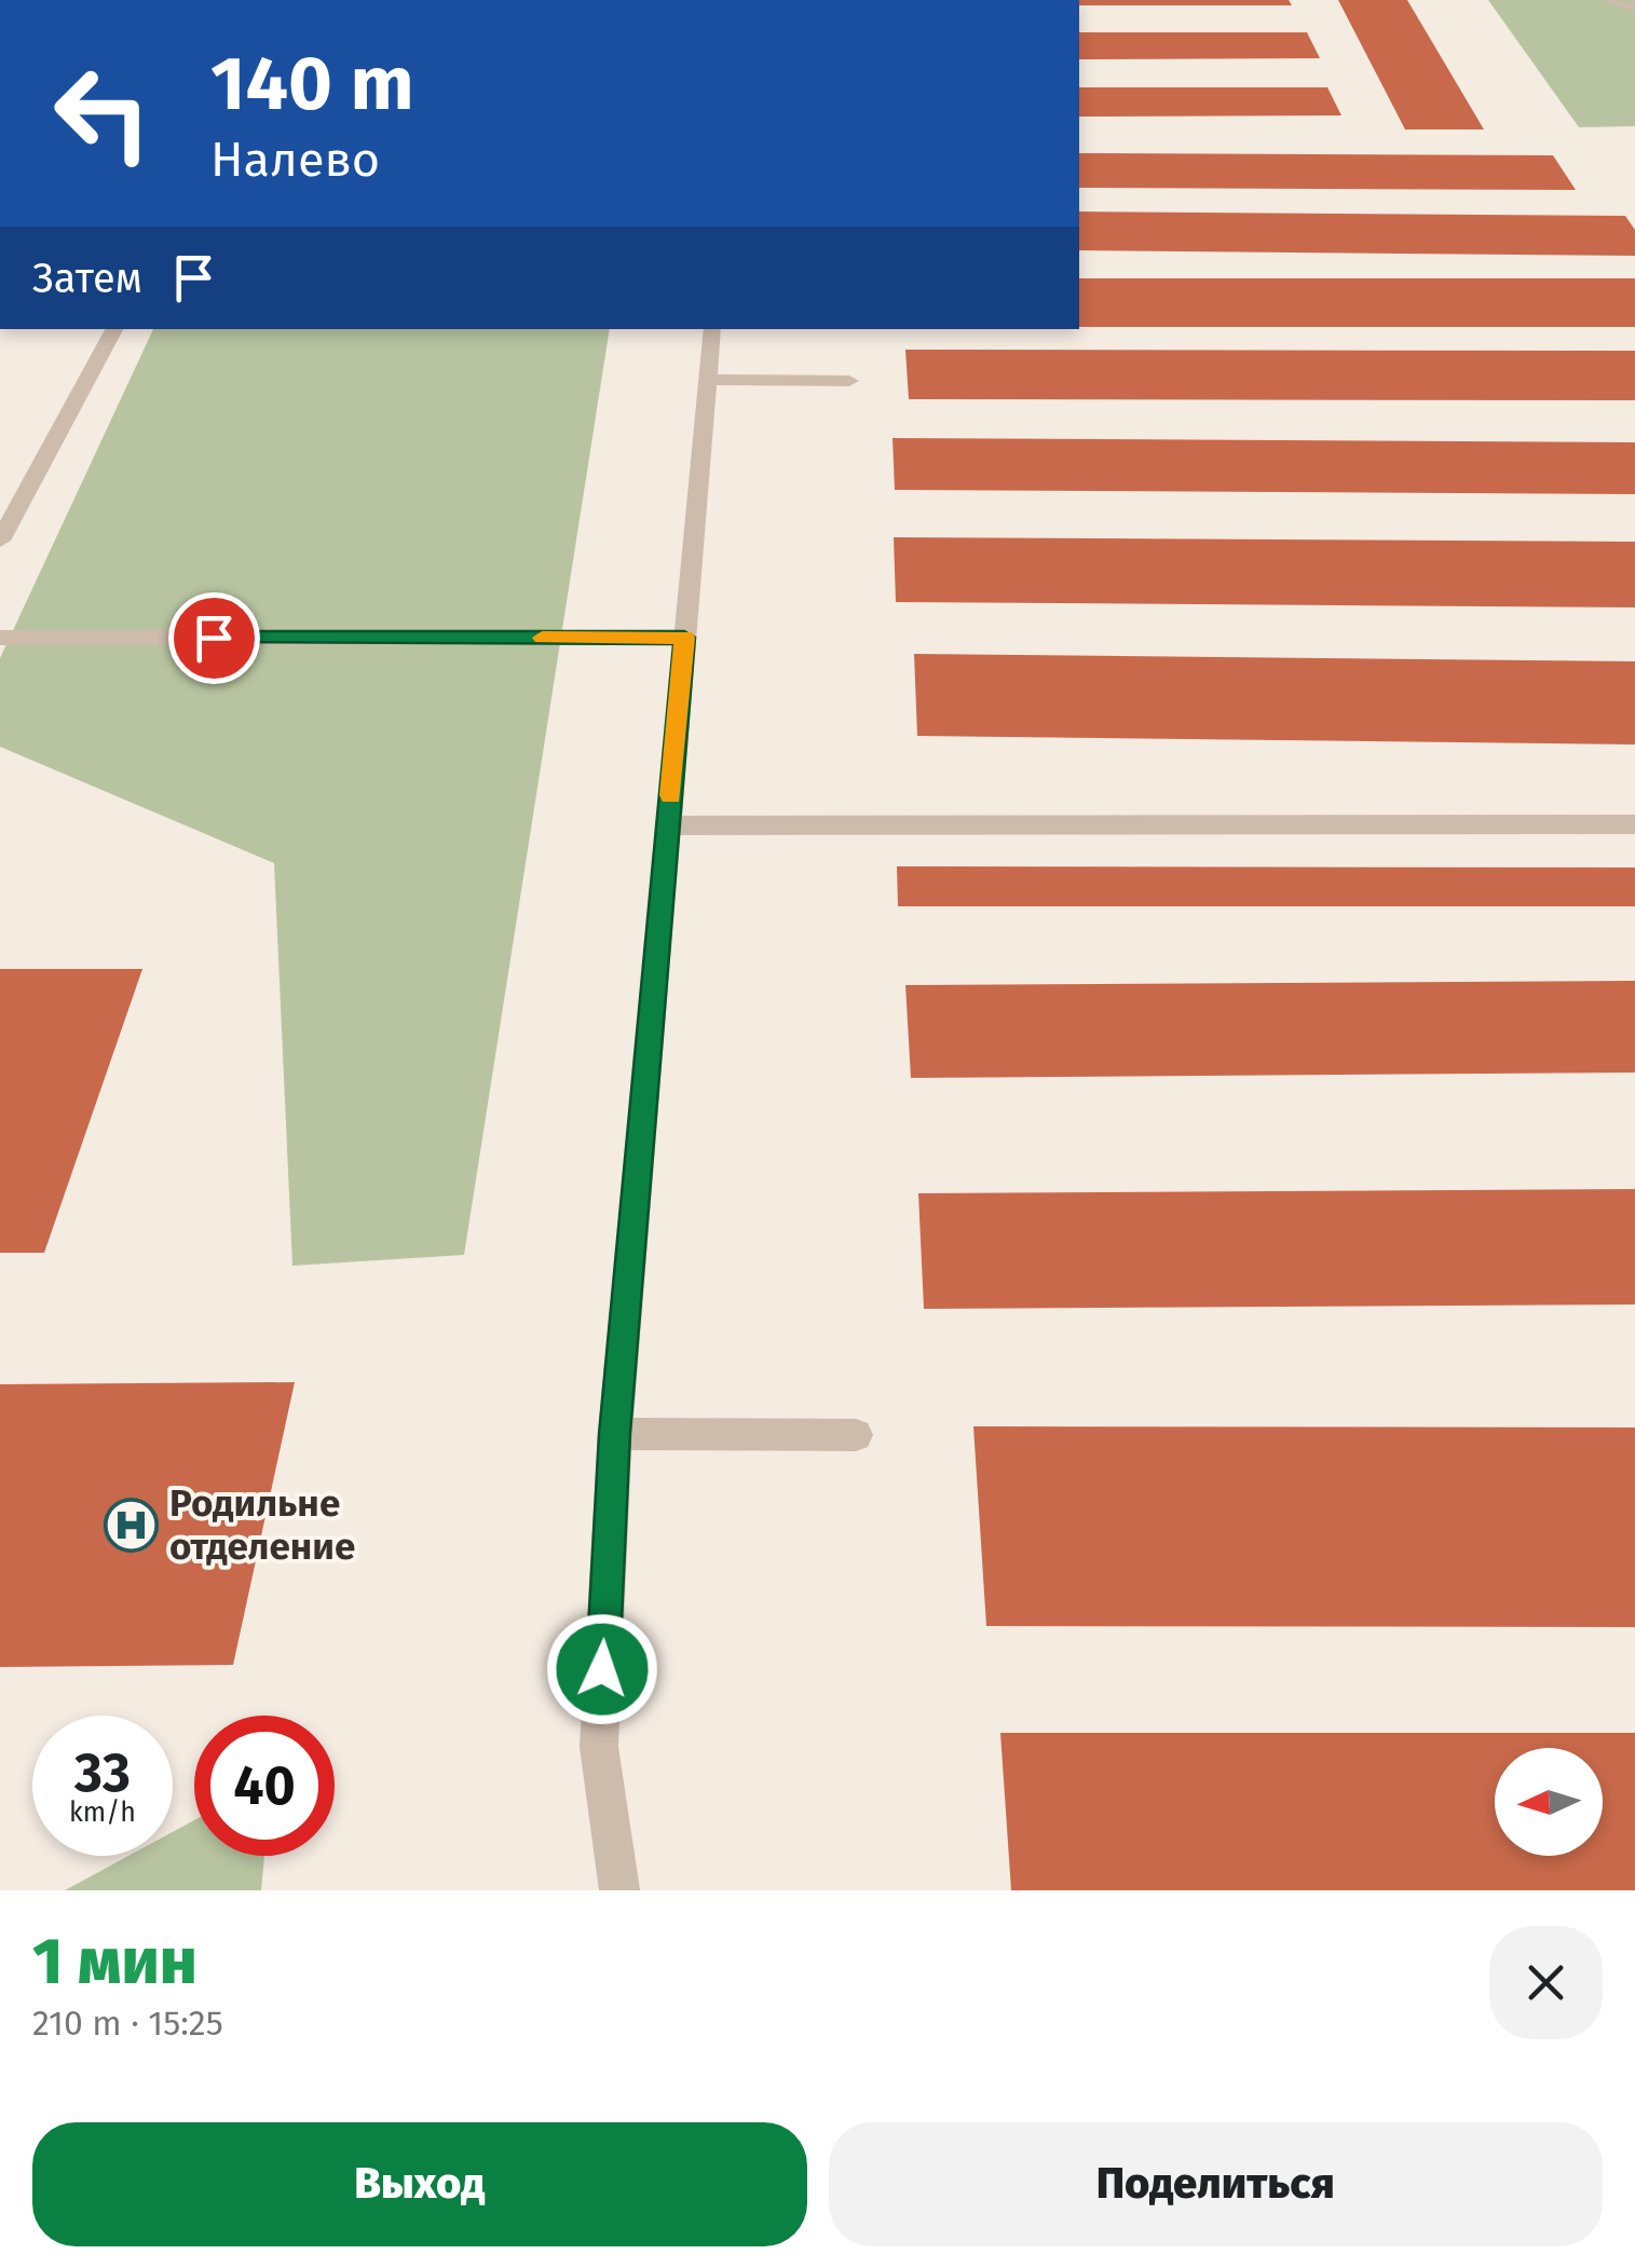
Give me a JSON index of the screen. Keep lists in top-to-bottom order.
{
  "places": {
    "hospital": ["Родильне отделение"]
  },
  "north": "left",
  "page": {
    "turn": ["140 m", "Налево"],
    "then": "Затем",
    "speed": "33 km/h",
    "limit": "40",
    "heading": ["1 мин", "210 m · 15:25"],
    "buttons": ["Выход", "Поделиться"]
  }
}
